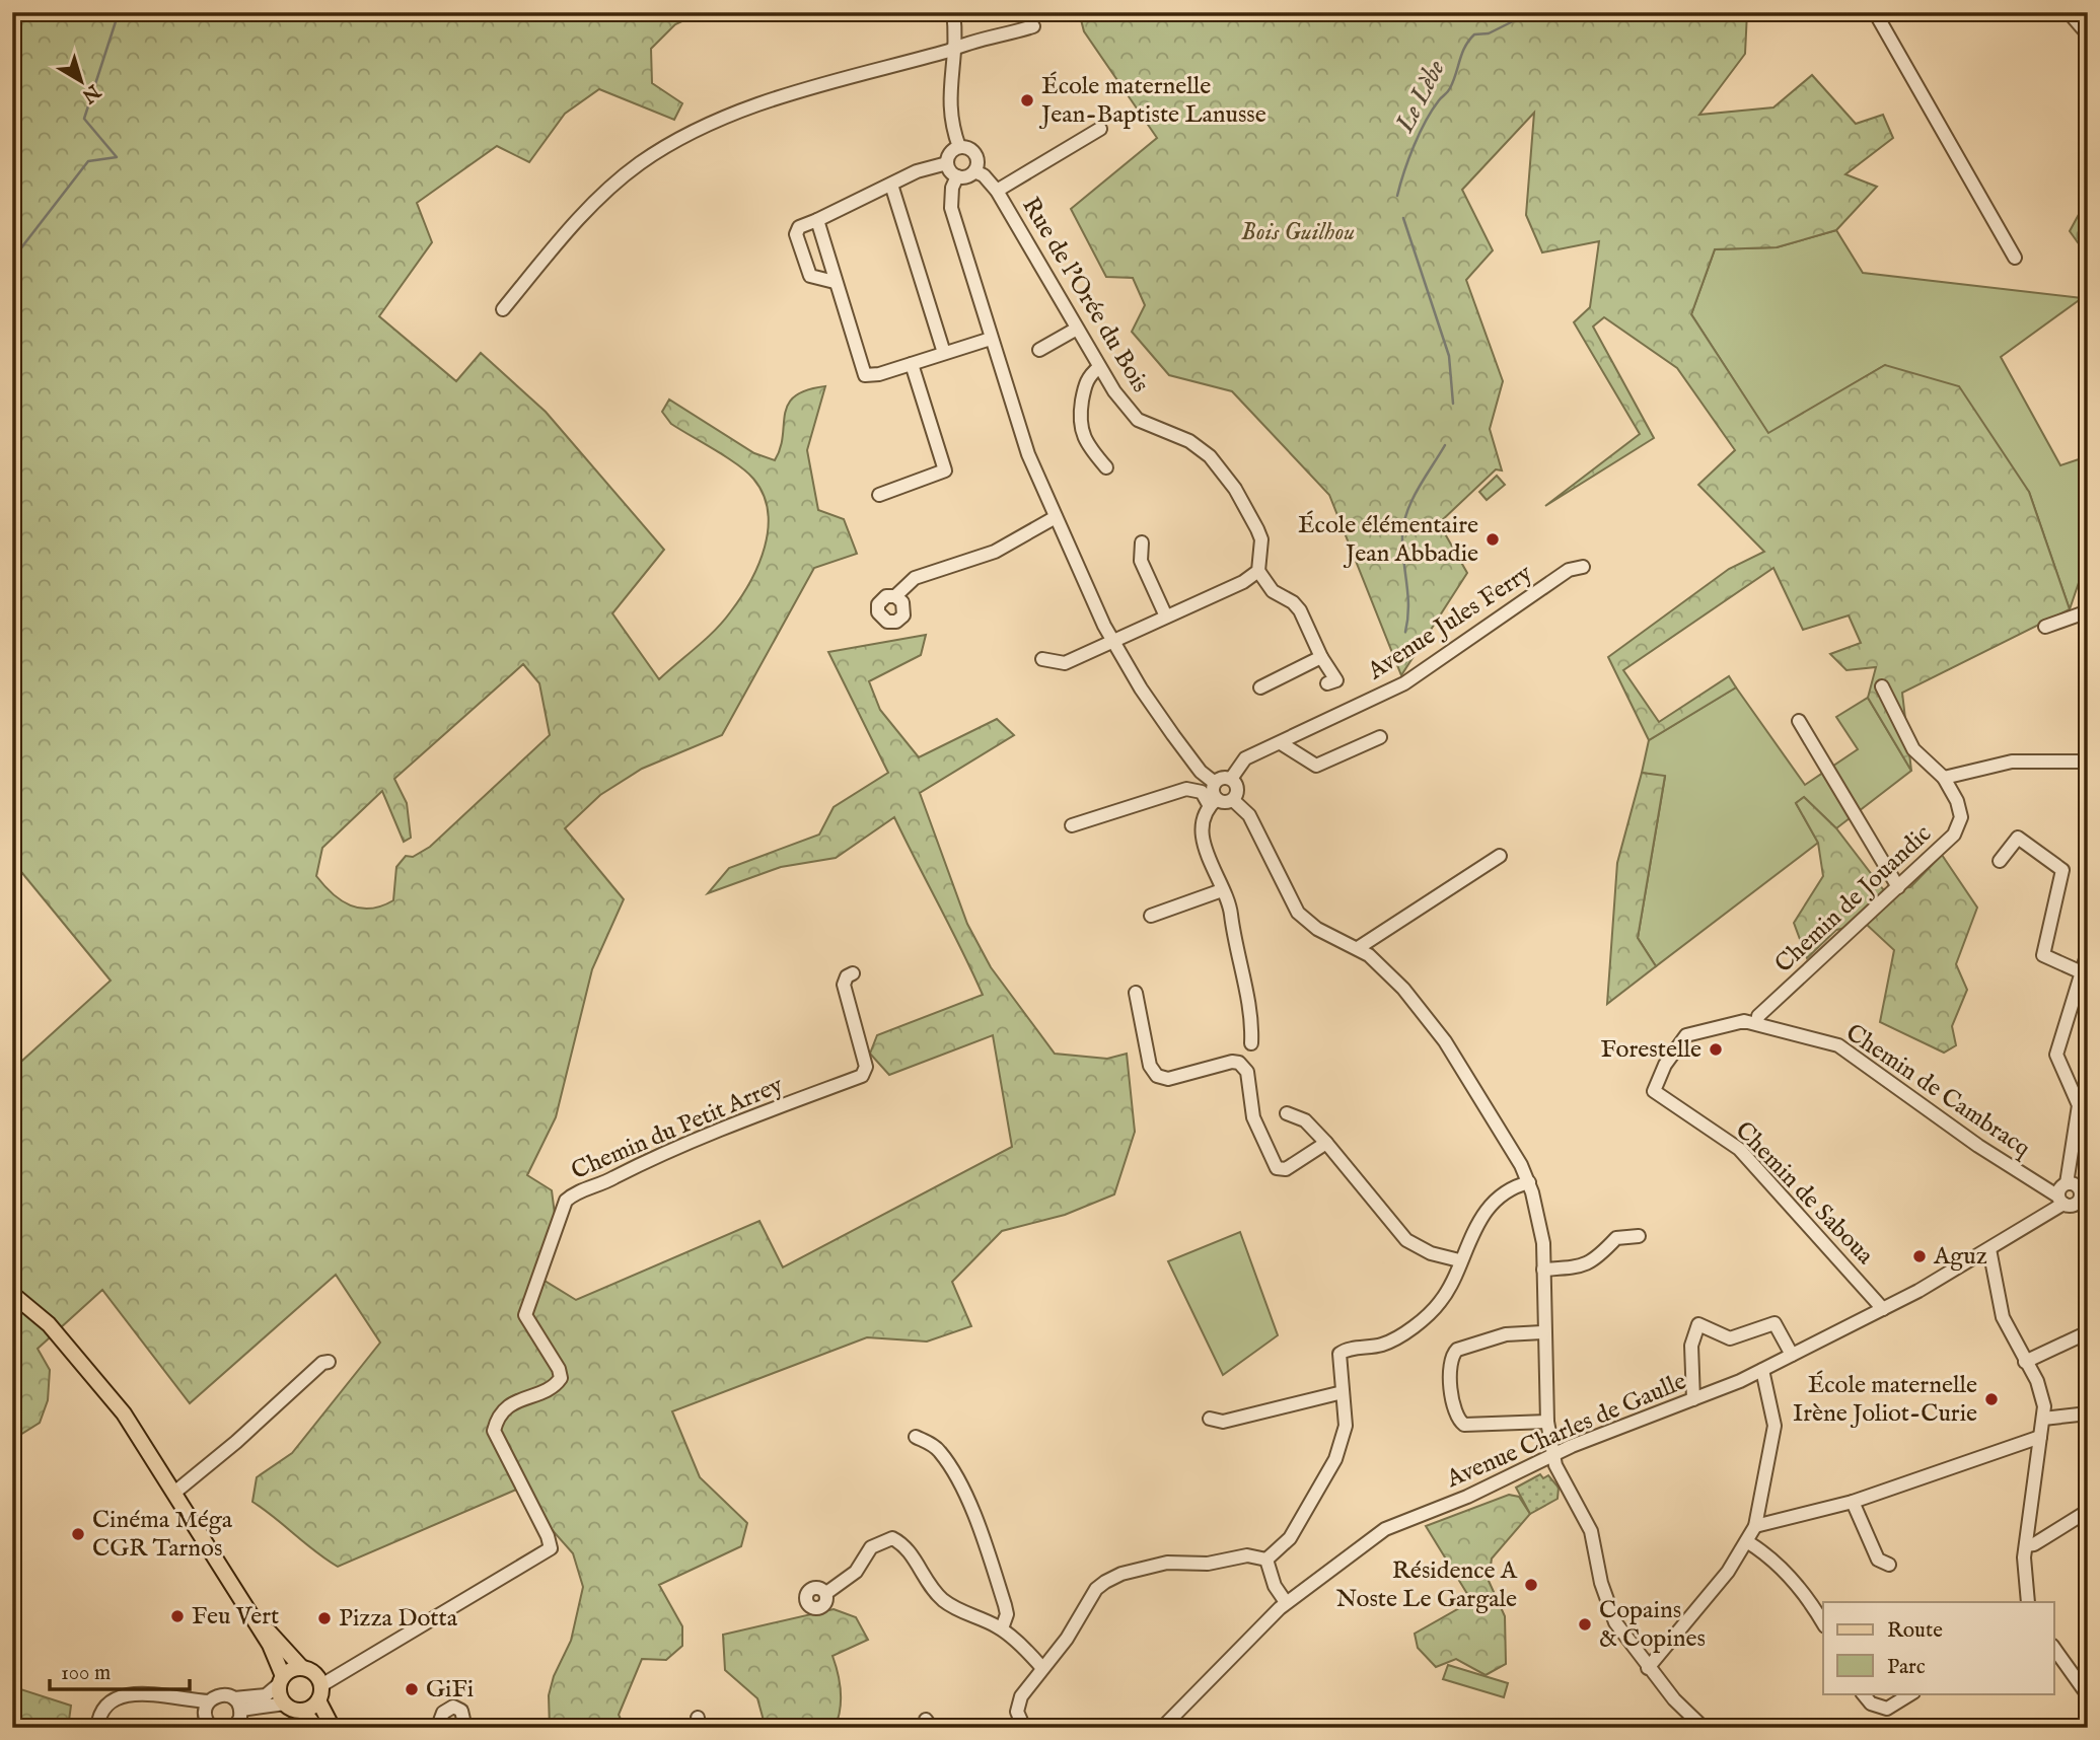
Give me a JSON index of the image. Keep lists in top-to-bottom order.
{
  "streets": {
    "street": [
      "Rue de l'Orée du Bois",
      "Avenue Jules Ferry",
      "Chemin de Jouandic",
      "Chemin de Cambracq",
      "Chemin du Petit Arrey",
      "Chemin de Saboua",
      "Avenue Charles de Gaulle"
    ]
  },
  "crossings": [
    ["Chemin de Jouandic", "Chemin de Cambracq"],
    ["Chemin de Cambracq", "Chemin de Saboua"],
    ["Chemin de Cambracq", "Avenue Charles de Gaulle"],
    ["Chemin de Saboua", "Avenue Charles de Gaulle"]
  ],
  "water": ["Le Lèbe"],
  "parks": ["Bois Guilhou"],
  "places": [
    "École maternelle Jean-Baptiste Lanusse",
    "École élémentaire Jean Abbadie",
    "Forestelle",
    "Aguz",
    "École maternelle Irène Joliot-Curie",
    "Cinéma Méga CGR Tarnos",
    "Résidence A Noste Le Gargale",
    "Feu Vert",
    "Pizza Dotta",
    "Copains & Copines",
    "GiFi"
  ],
  "legend": ["Route", "Parc"],
  "scale_bar": "100 m",
  "north": "bottom right"
}
